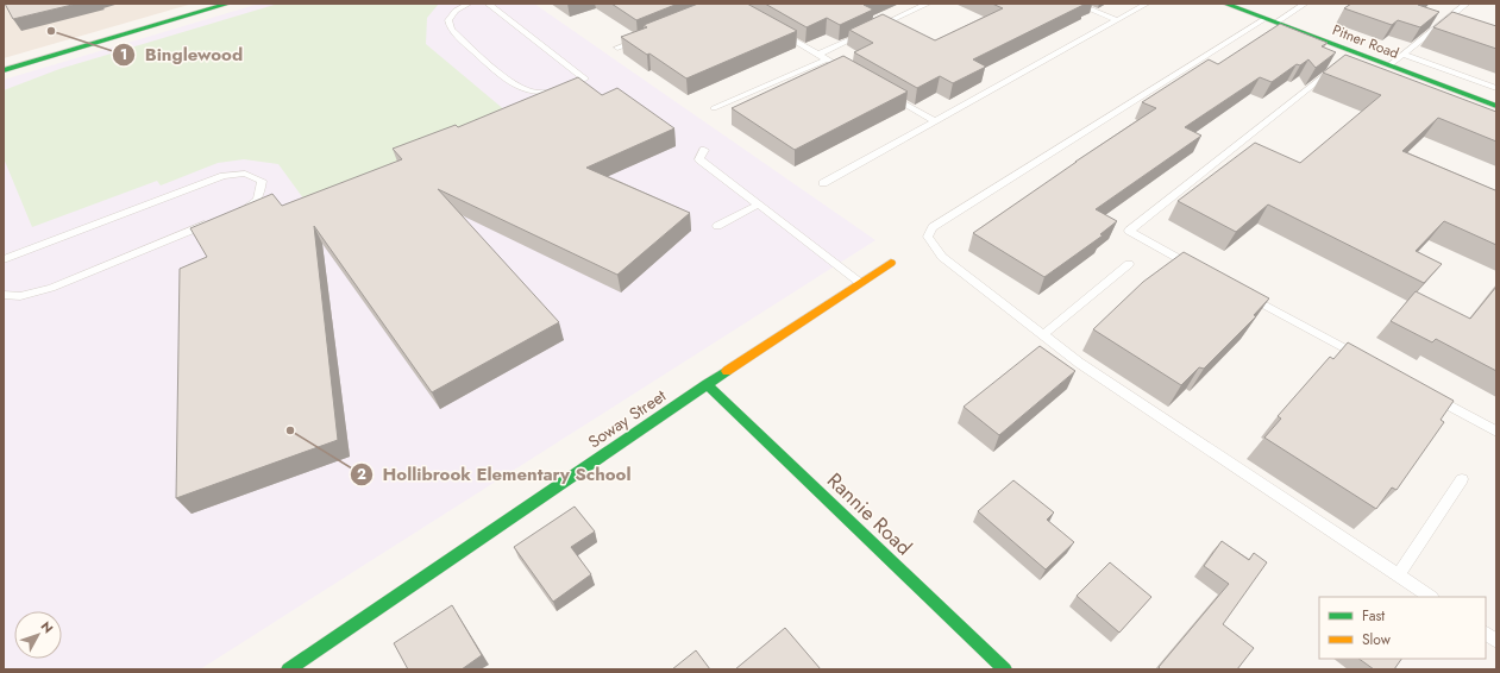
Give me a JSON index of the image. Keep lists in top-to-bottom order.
{
  "streets": {
    "street": ["Pitner Road", "Soway Street", "Rannie Road"]
  },
  "crossings": [
    ["Soway Street", "Rannie Road"]
  ],
  "places": ["Binglewood", "Hollibrook Elementary School"],
  "legend": ["Fast", "Slow"],
  "north": "top right"
}
